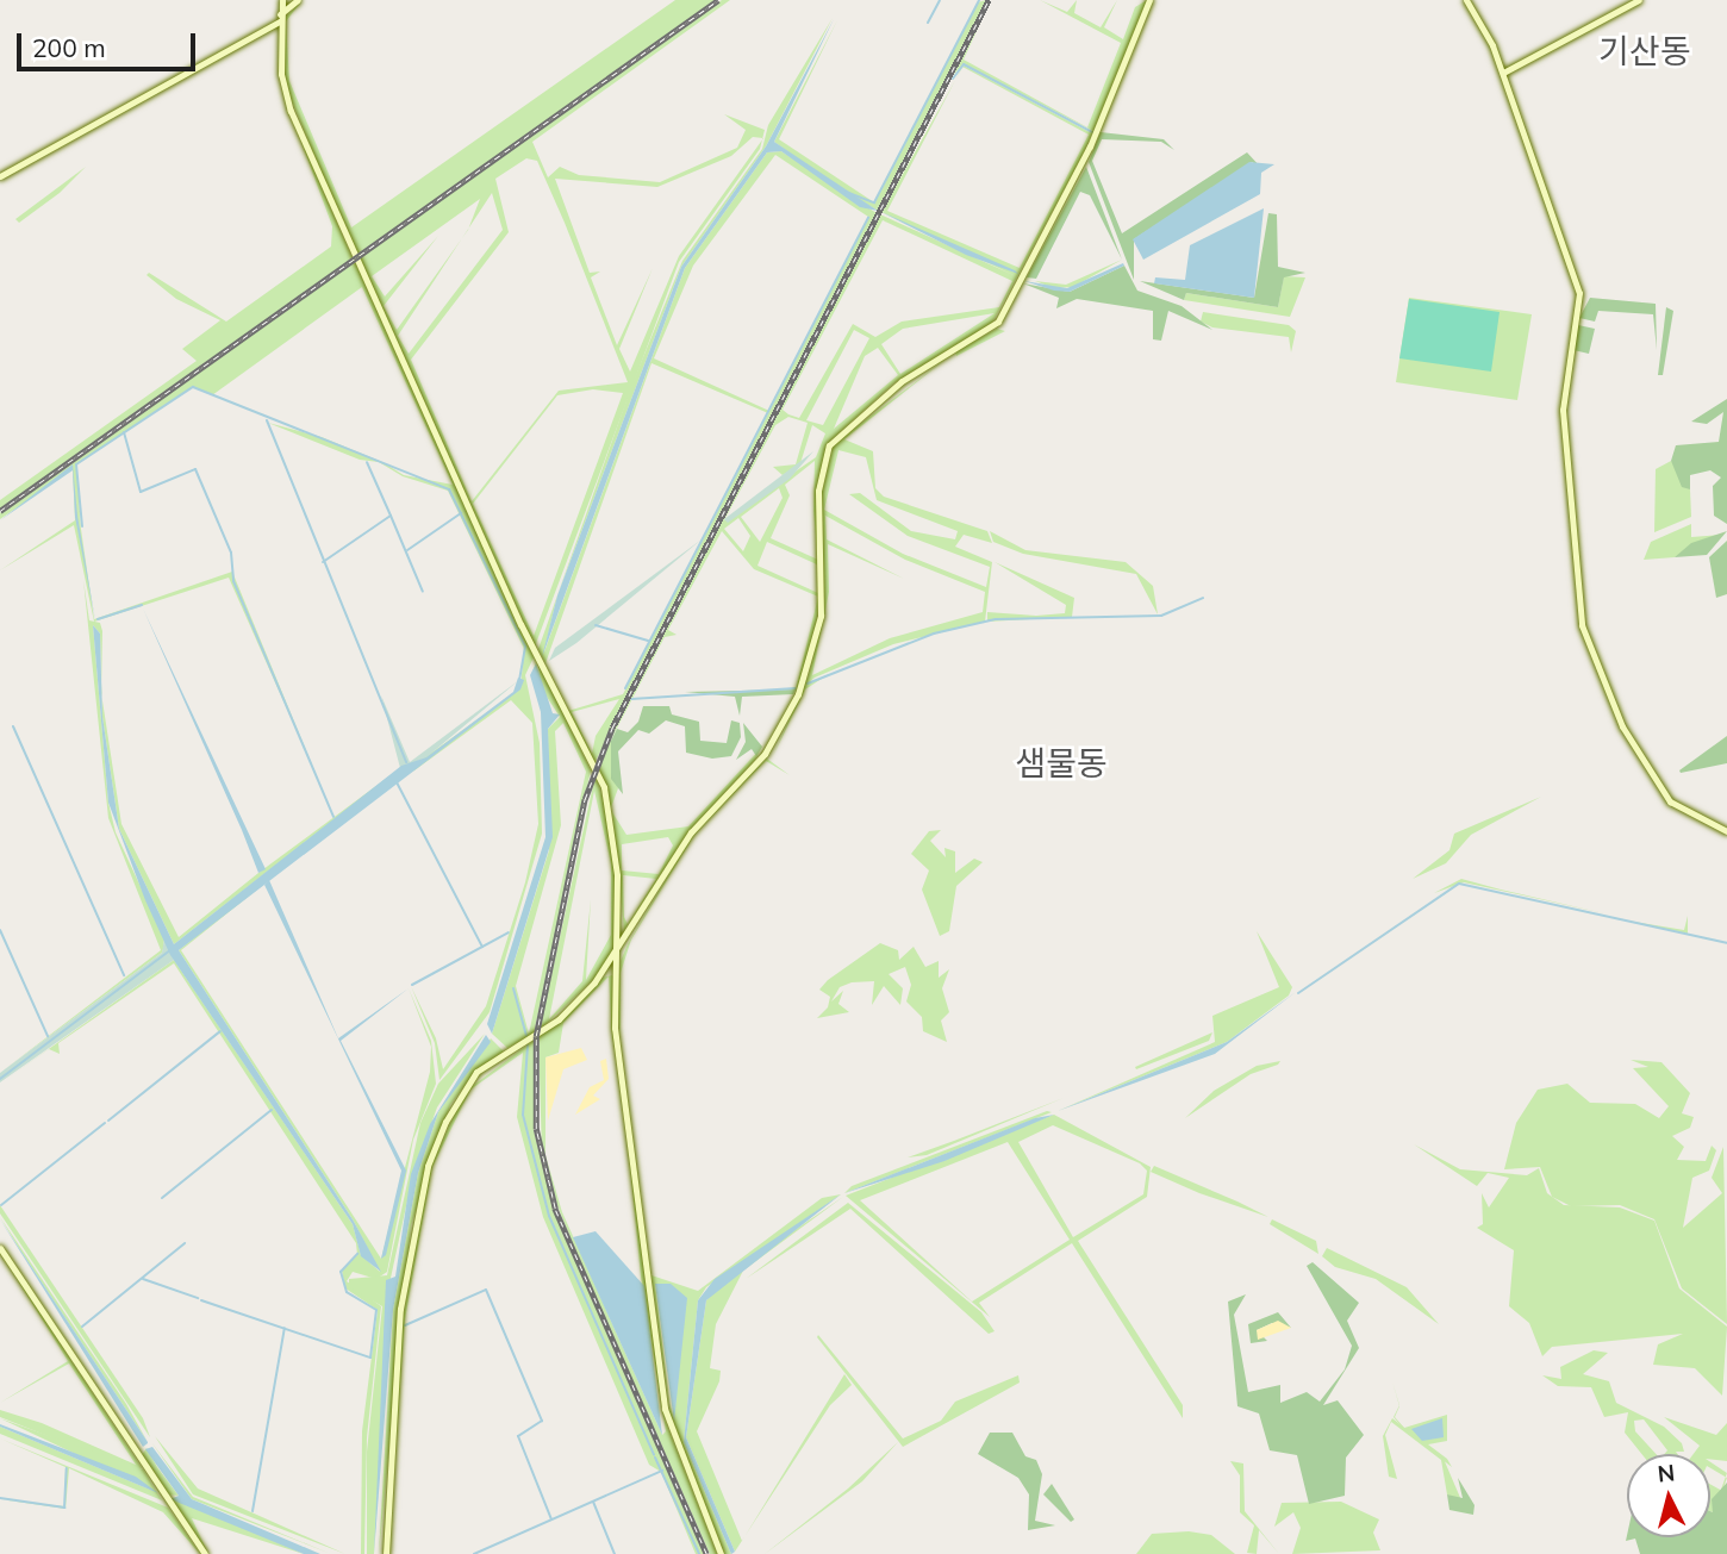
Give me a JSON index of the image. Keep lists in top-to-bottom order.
{
  "districts": ["기산동", "샘물동"],
  "scale_bar": "200 m",
  "north": "top"
}
